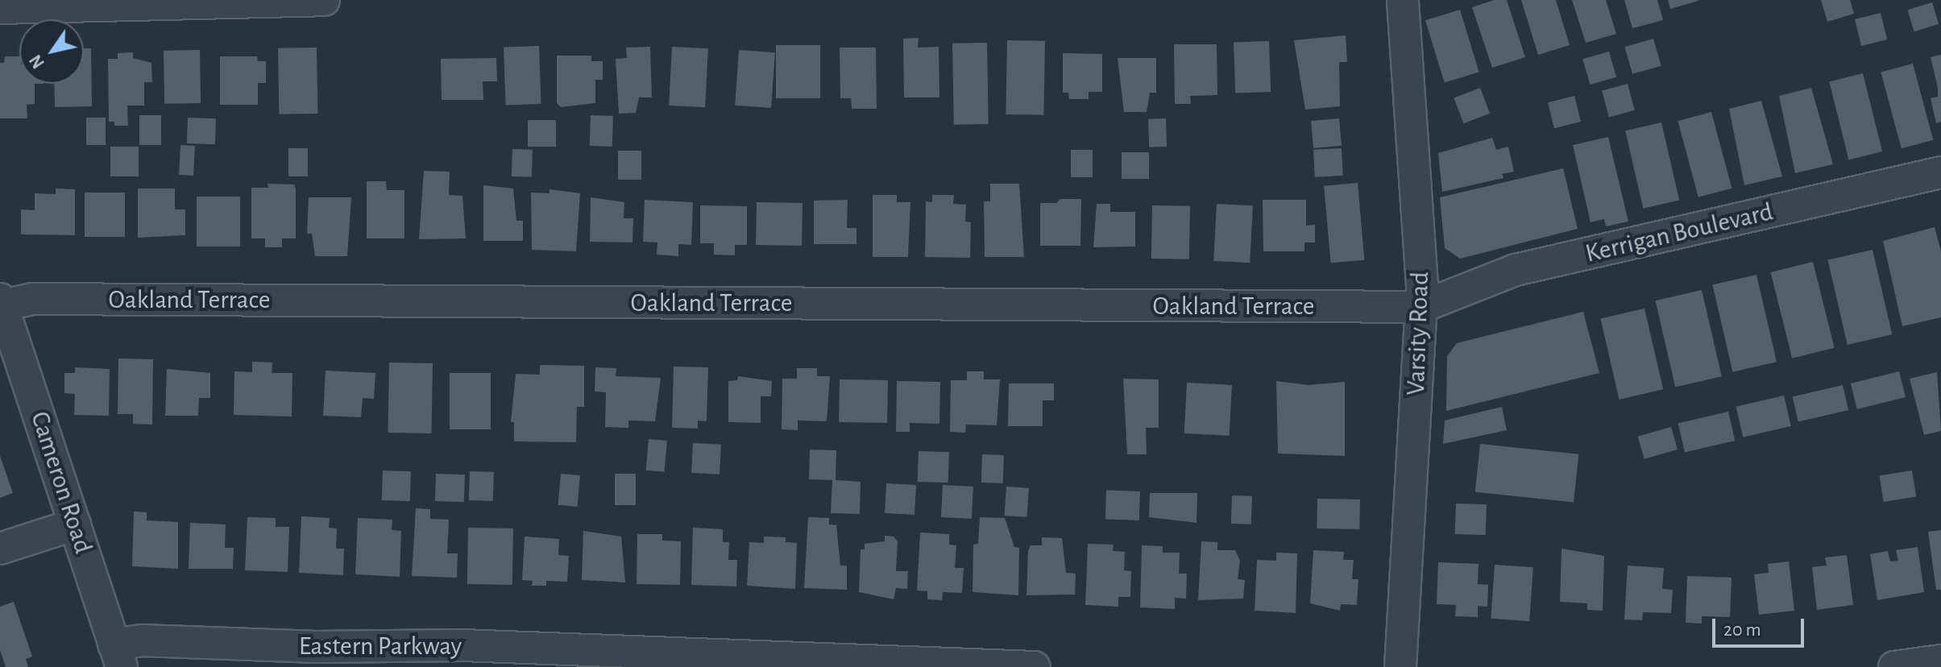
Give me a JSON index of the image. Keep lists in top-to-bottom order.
{
  "streets": {
    "street": [
      "Kerrigan Boulevard",
      "Oakland Terrace",
      "Varsity Road",
      "Cameron Road",
      "Eastern Parkway"
    ]
  },
  "crossings": [
    ["Kerrigan Boulevard", "Oakland Terrace"],
    ["Kerrigan Boulevard", "Varsity Road"],
    ["Oakland Terrace", "Varsity Road"],
    ["Oakland Terrace", "Cameron Road"],
    ["Cameron Road", "Eastern Parkway"]
  ],
  "scale_bar": "20 m",
  "north": "bottom left"
}
